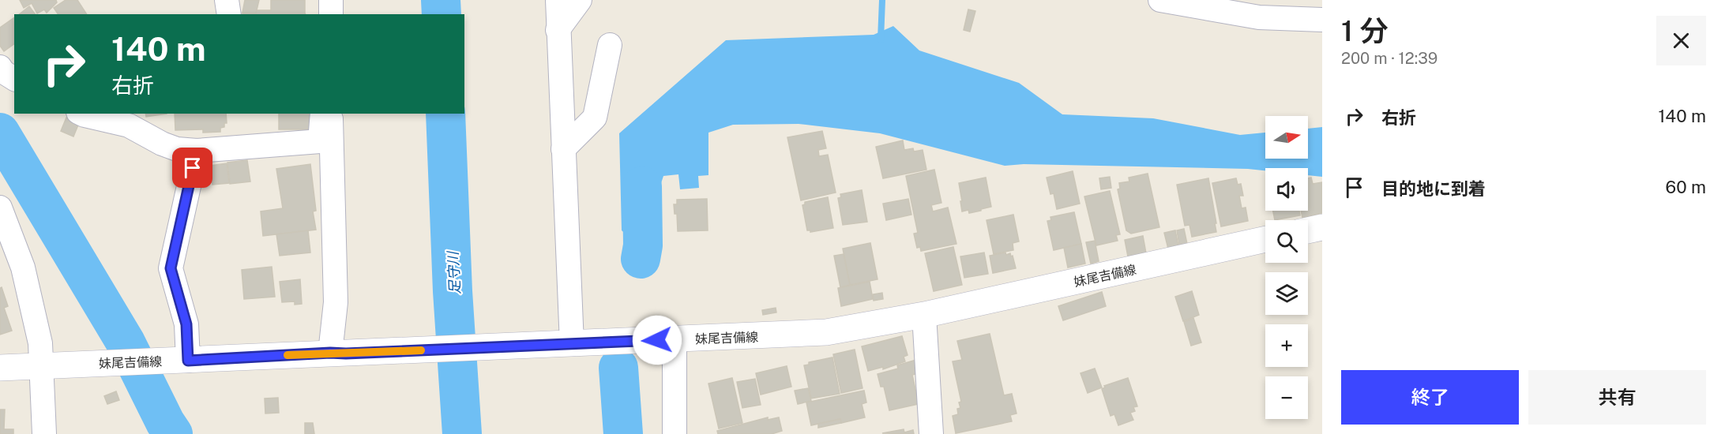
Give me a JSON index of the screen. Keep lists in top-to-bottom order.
{
  "streets": {
    "main road": ["妹尾吉備線"]
  },
  "water": ["足守川"],
  "north": "right",
  "page": {
    "heading": ["1 分", "200 m · 12:39"],
    "turn": ["140 m", "右折"],
    "list": [
      {
        "name": "右折",
        "value": "140 m"
      },
      {
        "name": "目的地に到着",
        "value": "60 m"
      }
    ],
    "map_buttons": ["+", "−"],
    "buttons": ["終了", "共有"]
  }
}
